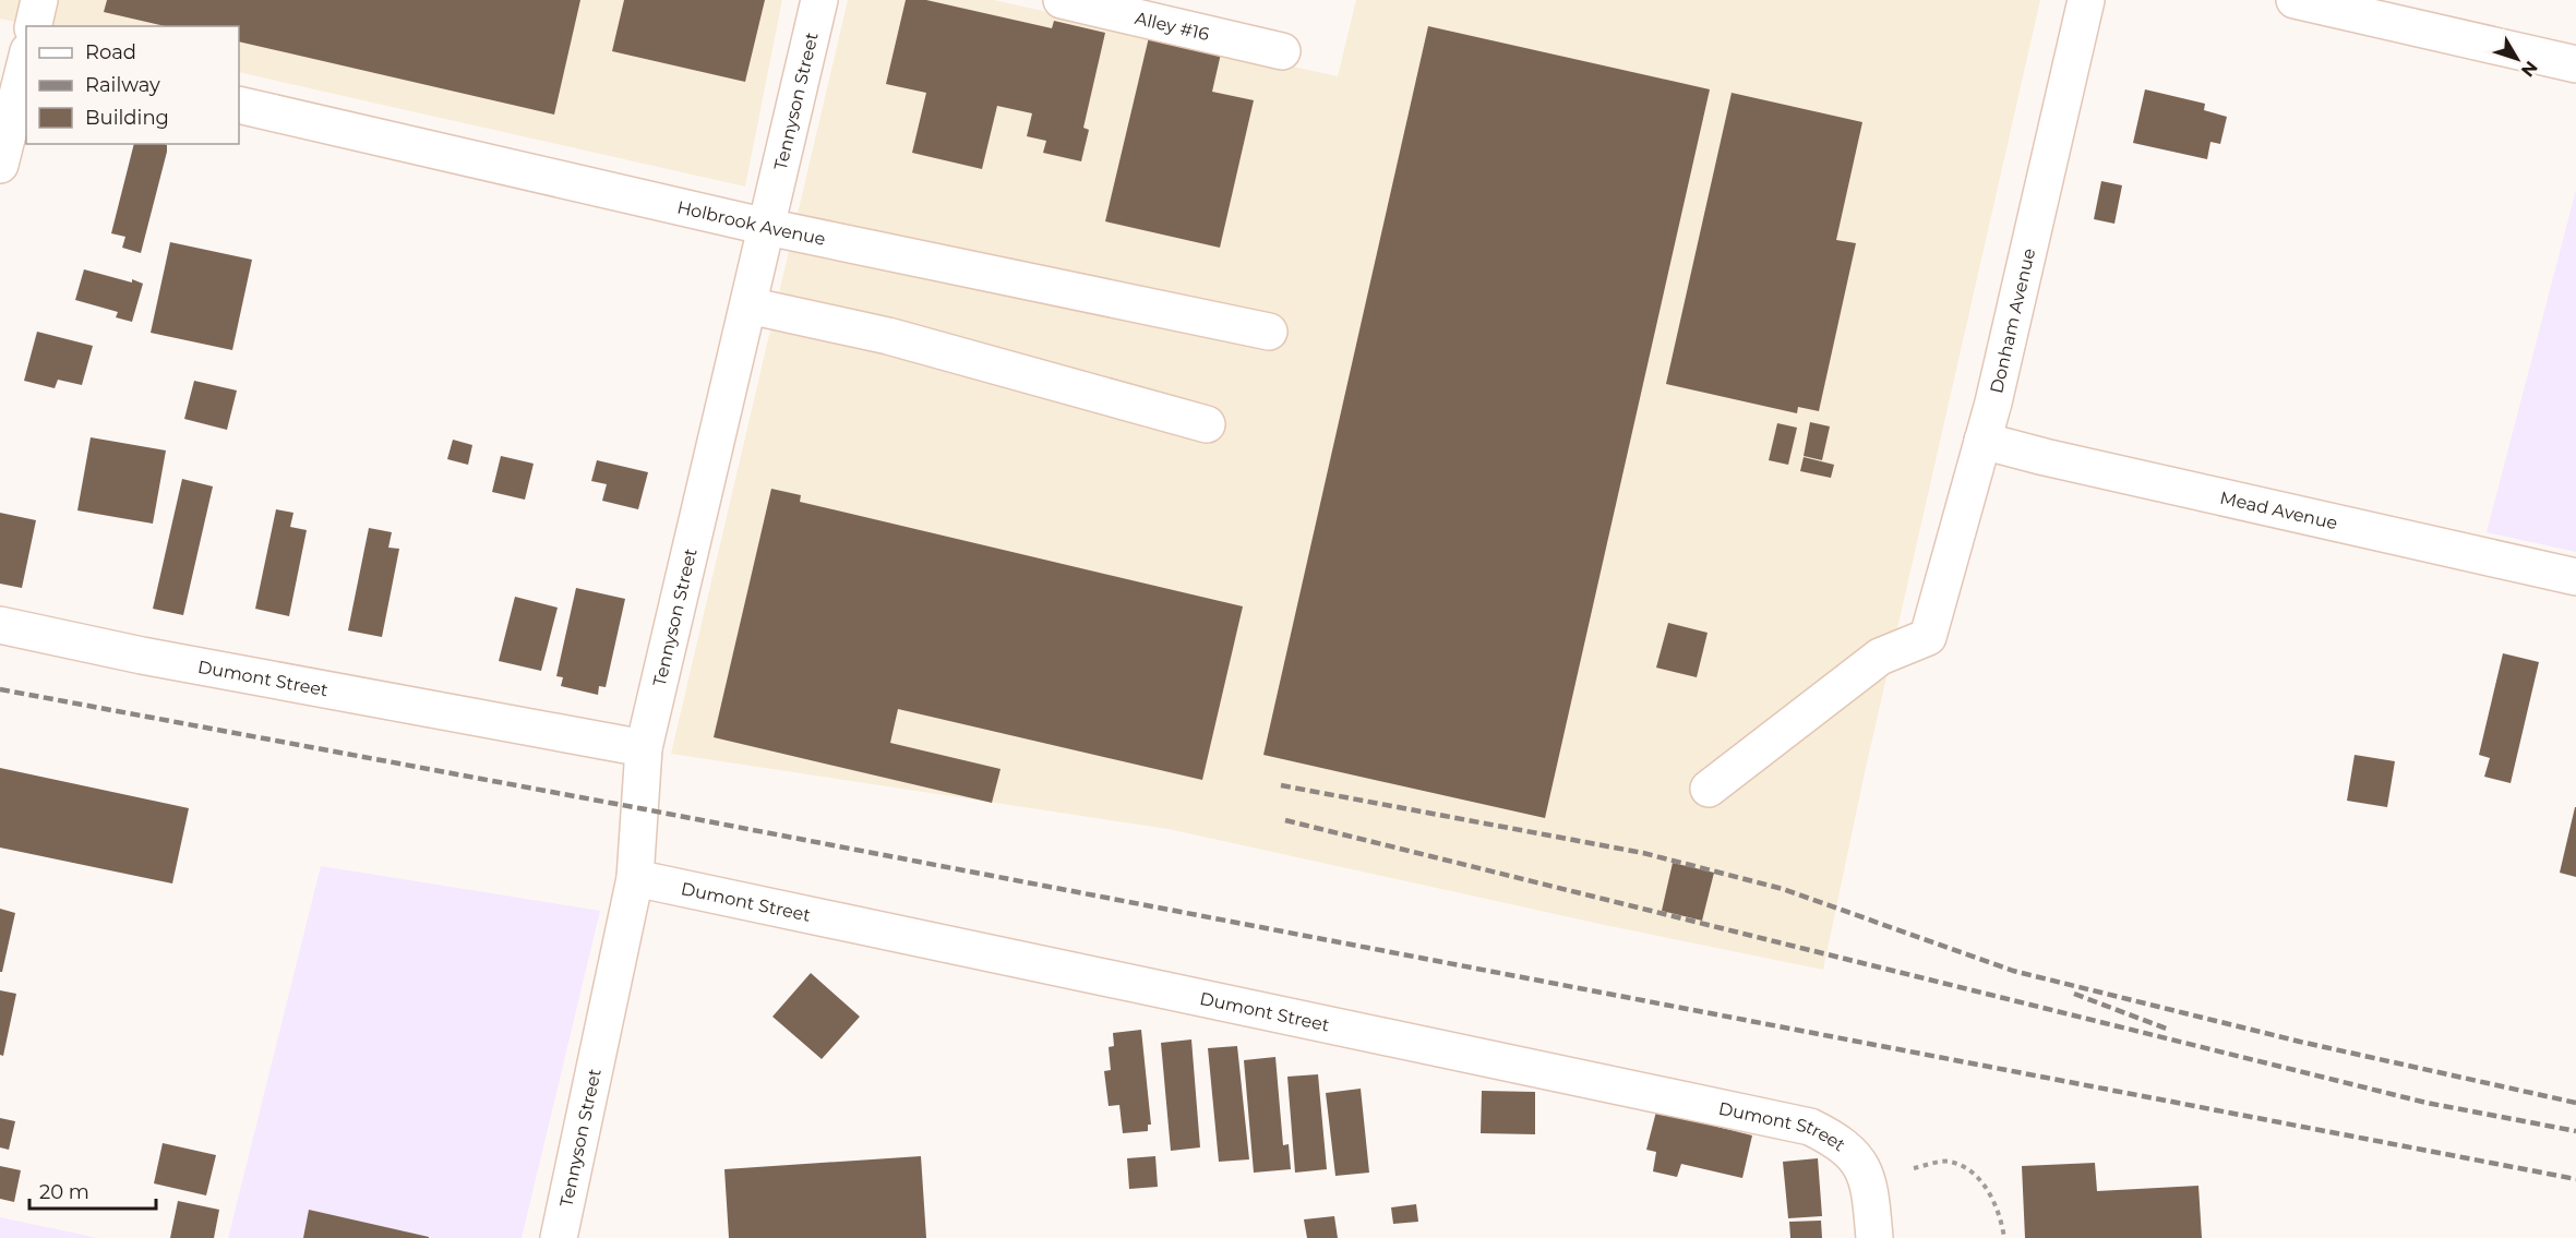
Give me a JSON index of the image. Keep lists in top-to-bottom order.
{
  "streets": {
    "street": [
      "Alley #16",
      "Tennyson Street",
      "Holbrook Avenue",
      "Donham Avenue",
      "Mead Avenue",
      "Dumont Street"
    ]
  },
  "crossings": [
    ["Tennyson Street", "Holbrook Avenue"],
    ["Tennyson Street", "Dumont Street"],
    ["Donham Avenue", "Mead Avenue"]
  ],
  "legend": ["Road", "Railway", "Building"],
  "scale_bar": "20 m",
  "north": "bottom right"
}
